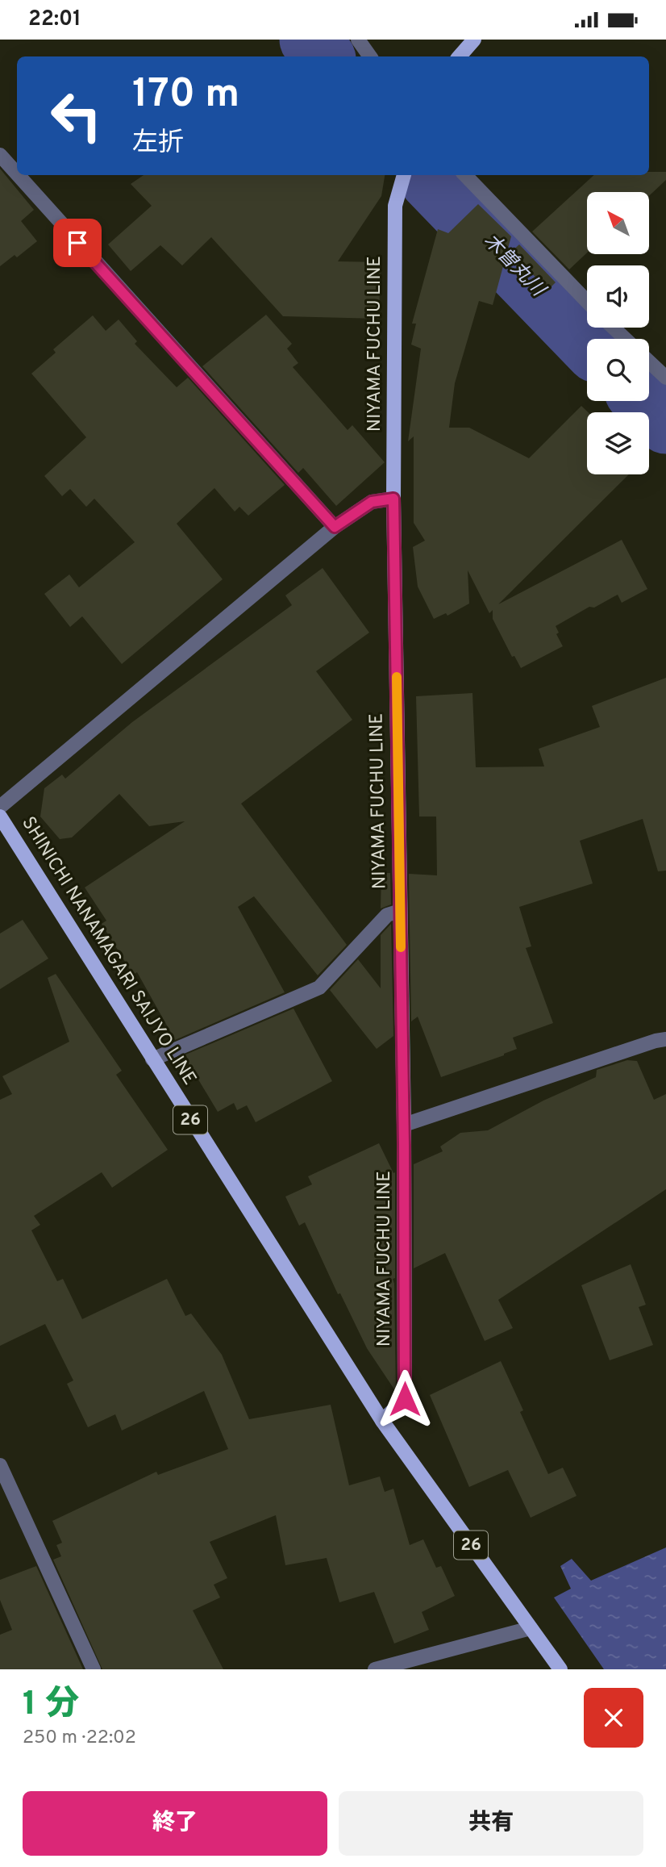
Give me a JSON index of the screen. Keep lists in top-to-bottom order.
{
  "streets": {
    "main road": ["NIYAMA FUCHU LINE", "SHINICHI NANAMAGARI SAIJYO LINE", "26"]
  },
  "crossings": [
    ["NIYAMA FUCHU LINE", "SHINICHI NANAMAGARI SAIJYO LINE"]
  ],
  "water": ["木曽丸川"],
  "north": "top left",
  "page": {
    "status": "22:01",
    "turn": ["170 m", "左折"],
    "heading": ["1 分", "250 m · 22:02"],
    "buttons": ["終了", "共有"]
  }
}
